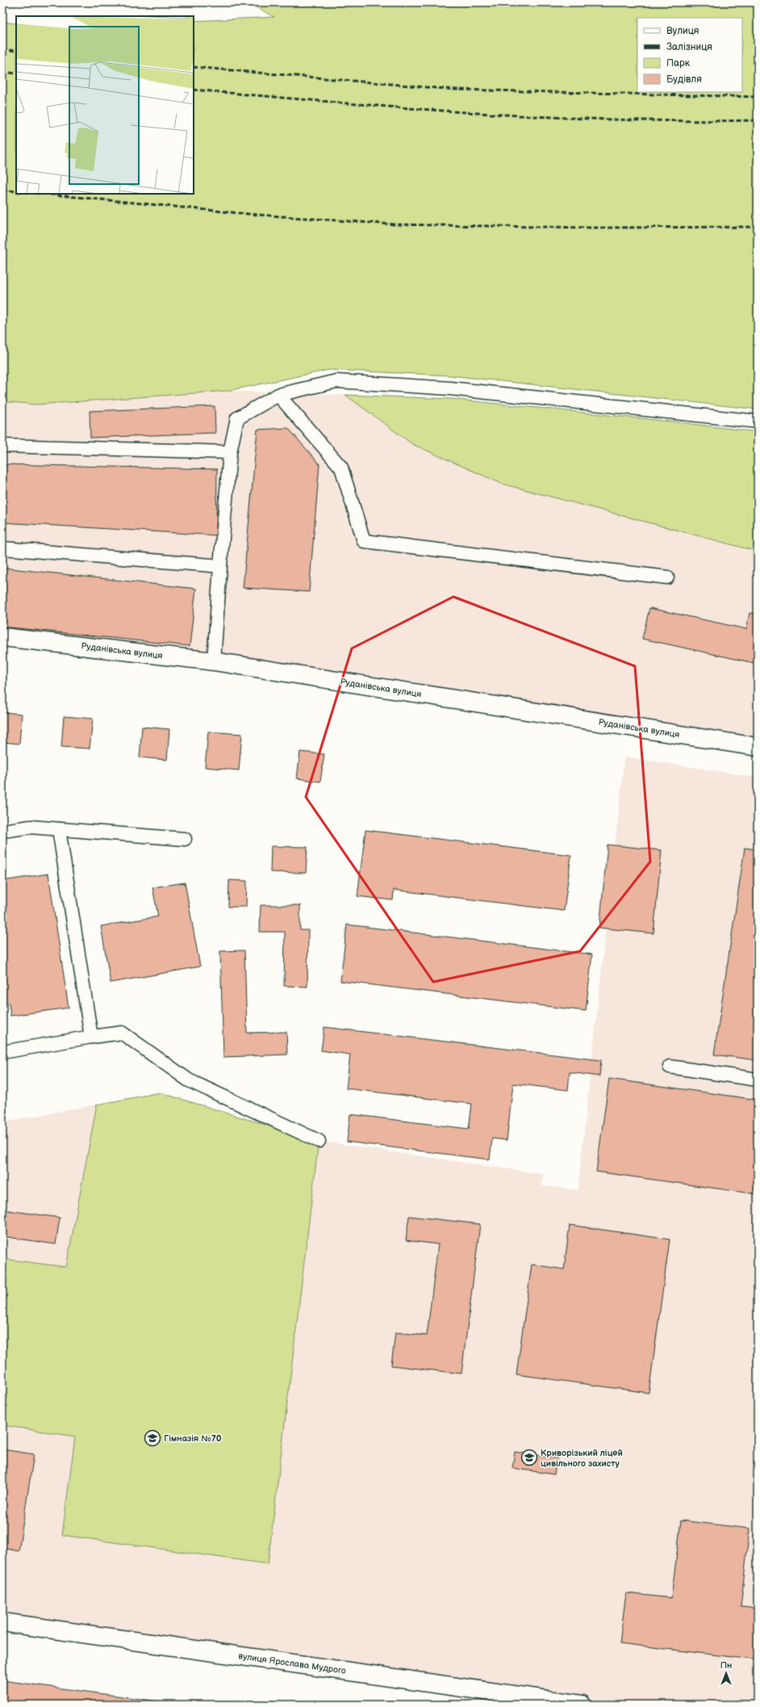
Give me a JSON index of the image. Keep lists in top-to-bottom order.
{
  "streets": {
    "street": ["Руданівська вулиця", "вулиця Ярослава Мудрого"]
  },
  "places": {
    "school or university": ["Гімназія №70", "Криворізький ліцей цивільного захисту"]
  },
  "legend": [
    "Вулиця",
    "Залізниця",
    "Парк",
    "Будівля"
  ],
  "north": "top"
}
